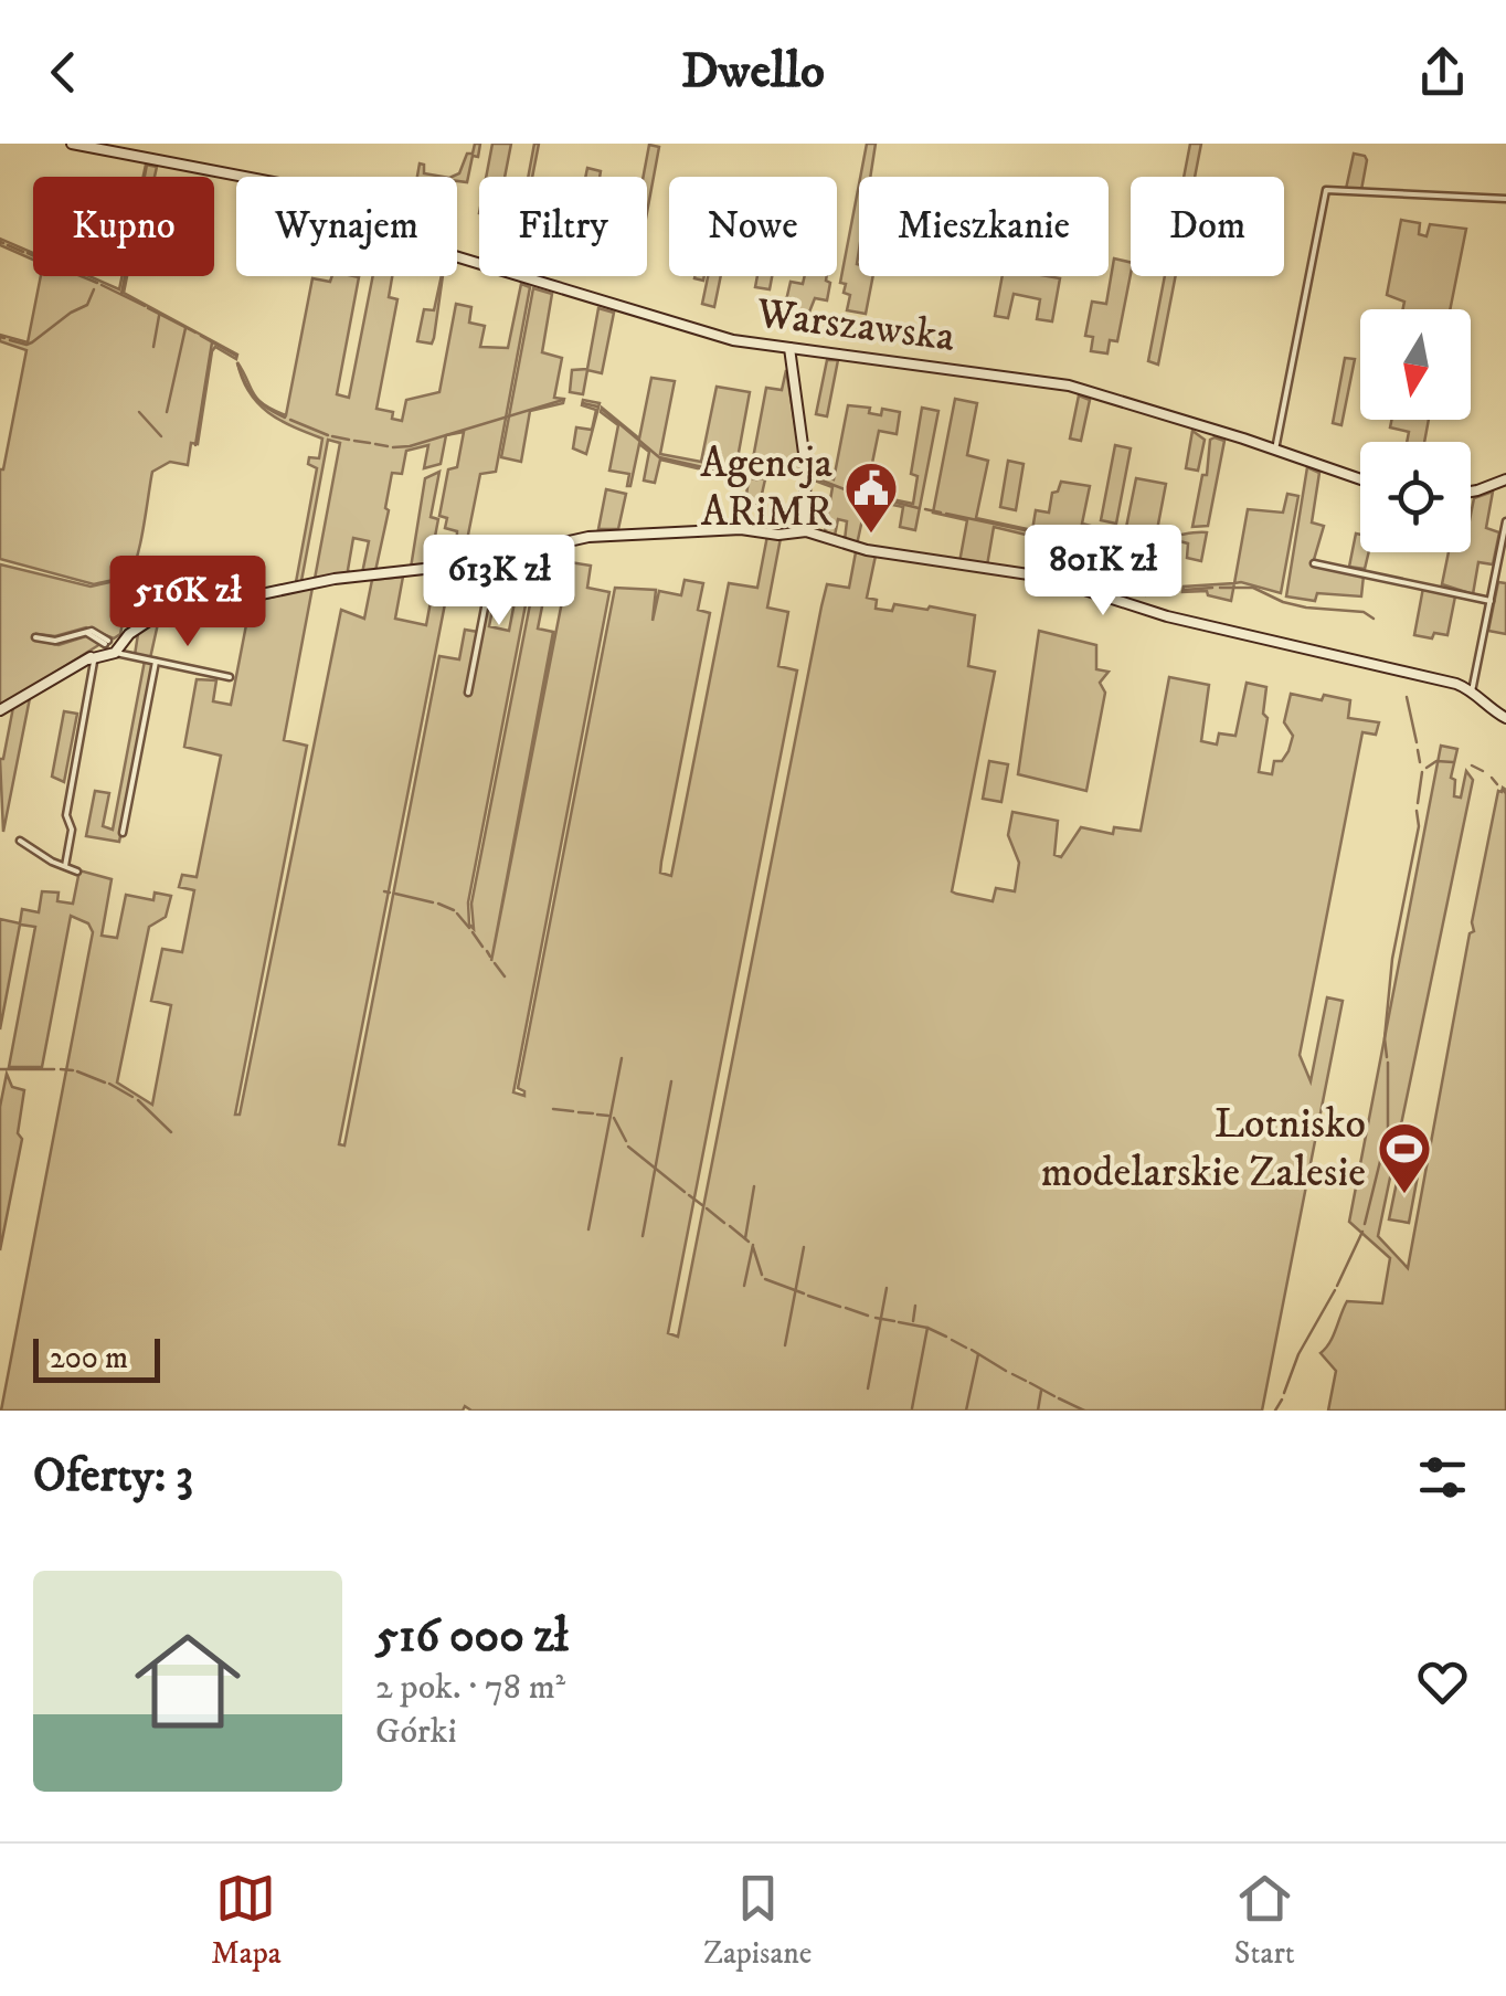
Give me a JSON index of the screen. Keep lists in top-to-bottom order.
{
  "streets": {
    "street": ["Warszawska"]
  },
  "places": {
    "public building": ["Agencja ARiMR"],
    "sports": ["Lotnisko modelarskie Zalesie"]
  },
  "scale_bar": "200 m",
  "north": "bottom",
  "page": {
    "header": "Dwello",
    "chip": [
      "Kupno",
      "Wynajem",
      "Filtry",
      "Nowe",
      "Mieszkanie",
      "Dom"
    ],
    "price": ["801K zł", "613K zł", "516K zł"],
    "scale": "200 m",
    "heading": "Oferty: 3",
    "list": [
      {
        "name": "516 000 zł",
        "note": "2 pok. · 78 m² · Górki"
      }
    ],
    "tabs": ["Mapa", "Zapisane", "Start"]
  }
}
